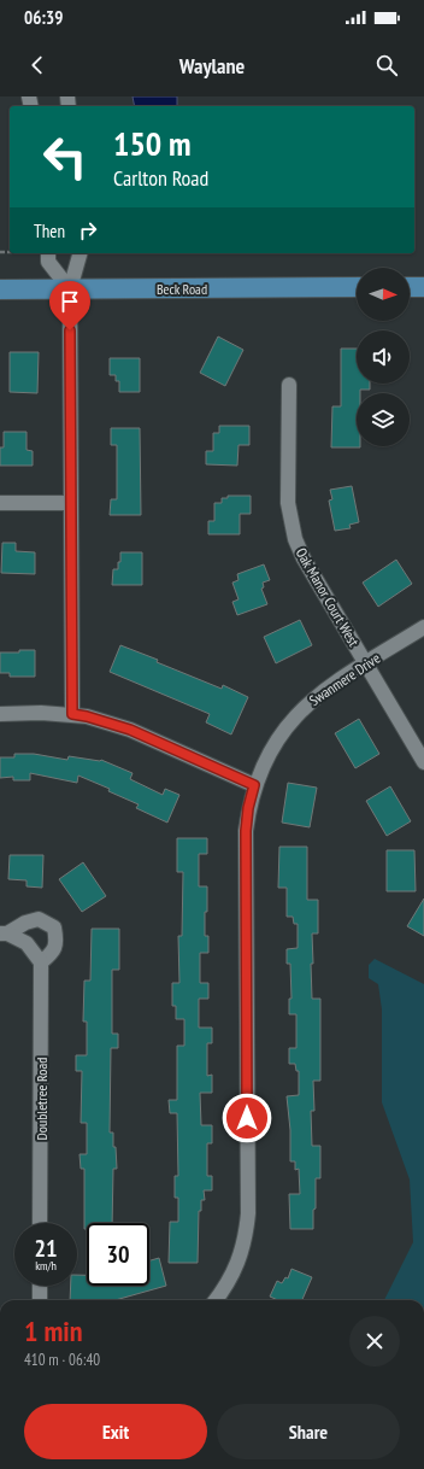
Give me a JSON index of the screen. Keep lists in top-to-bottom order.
{
  "streets": {
    "main road": ["Beck Road"],
    "street": ["Oak Manor Court West", "Swanmere Drive", "Doubletree Road"]
  },
  "crossings": [
    ["Oak Manor Court West", "Swanmere Drive"]
  ],
  "north": "right",
  "page": {
    "status": "06:39",
    "header": "Waylane",
    "turn": ["150 m", "Carlton Road"],
    "then": "Then",
    "speed": "21 km/h",
    "limit": "30",
    "heading": ["1 min", "410 m · 06:40"],
    "buttons": ["Exit", "Share"]
  }
}
